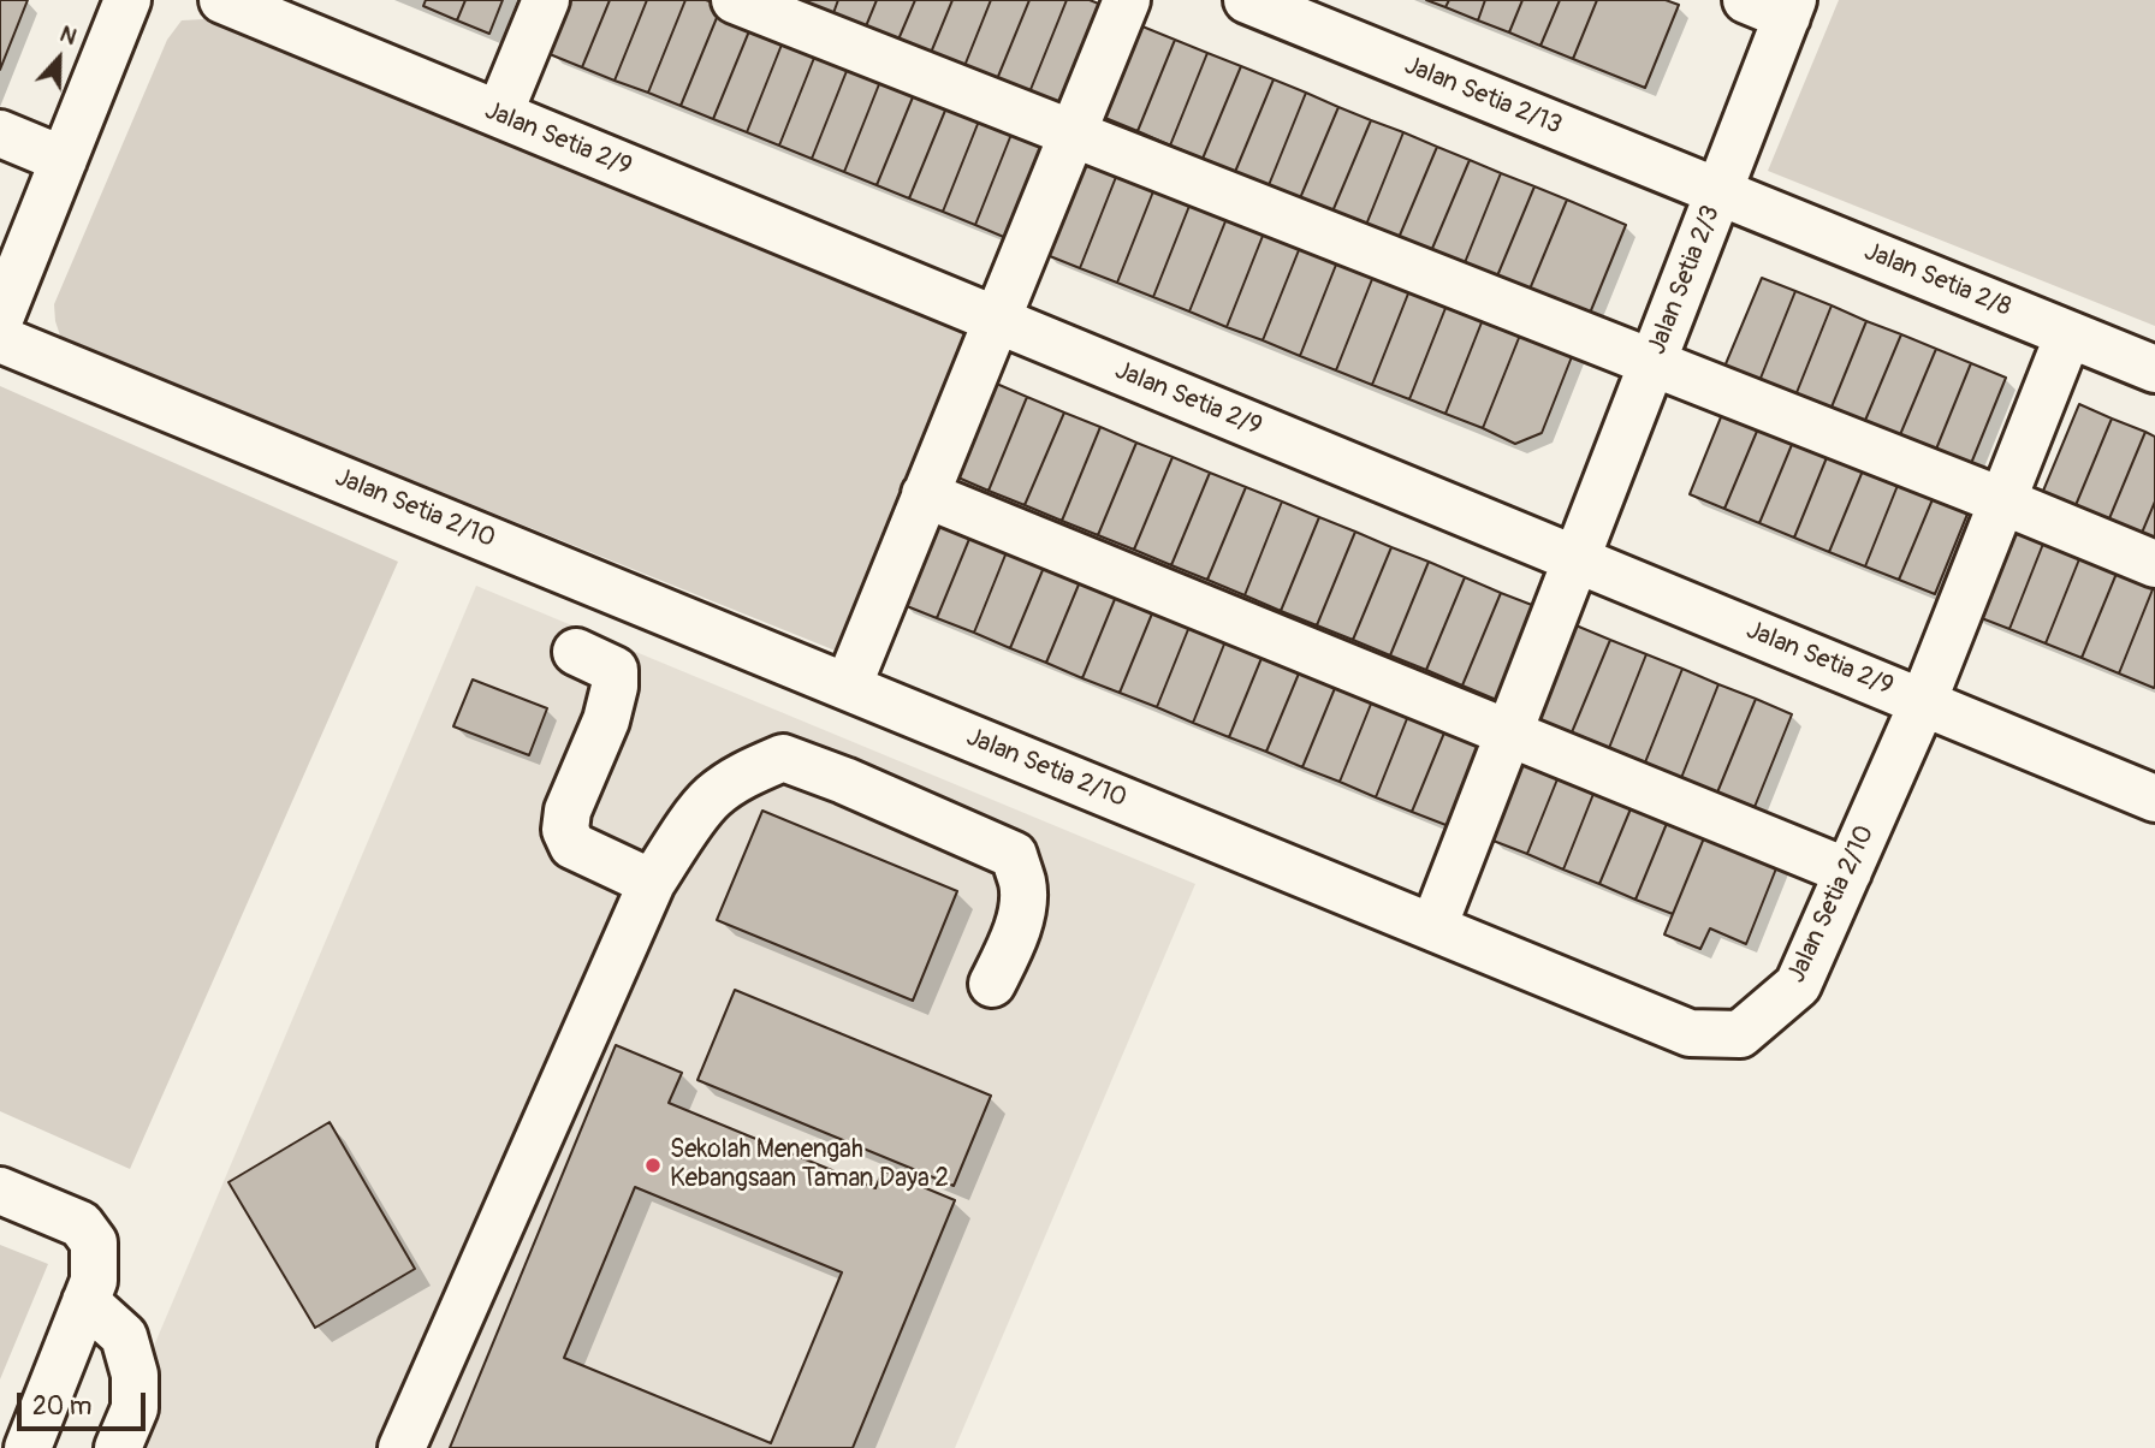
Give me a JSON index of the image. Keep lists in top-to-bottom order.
{
  "streets": {
    "street": [
      "Jalan Setia 2/13",
      "Jalan Setia 2/9",
      "Jalan Setia 2/3",
      "Jalan Setia 2/8",
      "Jalan Setia 2/10"
    ]
  },
  "crossings": [
    ["Jalan Setia 2/13", "Jalan Setia 2/3"],
    ["Jalan Setia 2/13", "Jalan Setia 2/8"],
    ["Jalan Setia 2/9", "Jalan Setia 2/3"],
    ["Jalan Setia 2/9", "Jalan Setia 2/10"],
    ["Jalan Setia 2/3", "Jalan Setia 2/8"],
    ["Jalan Setia 2/3", "Jalan Setia 2/10"],
    ["Jalan Setia 2/8", "Jalan Setia 2/10"]
  ],
  "places": ["Sekolah Menengah Kebangsaan Taman Daya 2"],
  "scale_bar": "20 m",
  "north": "top"
}
